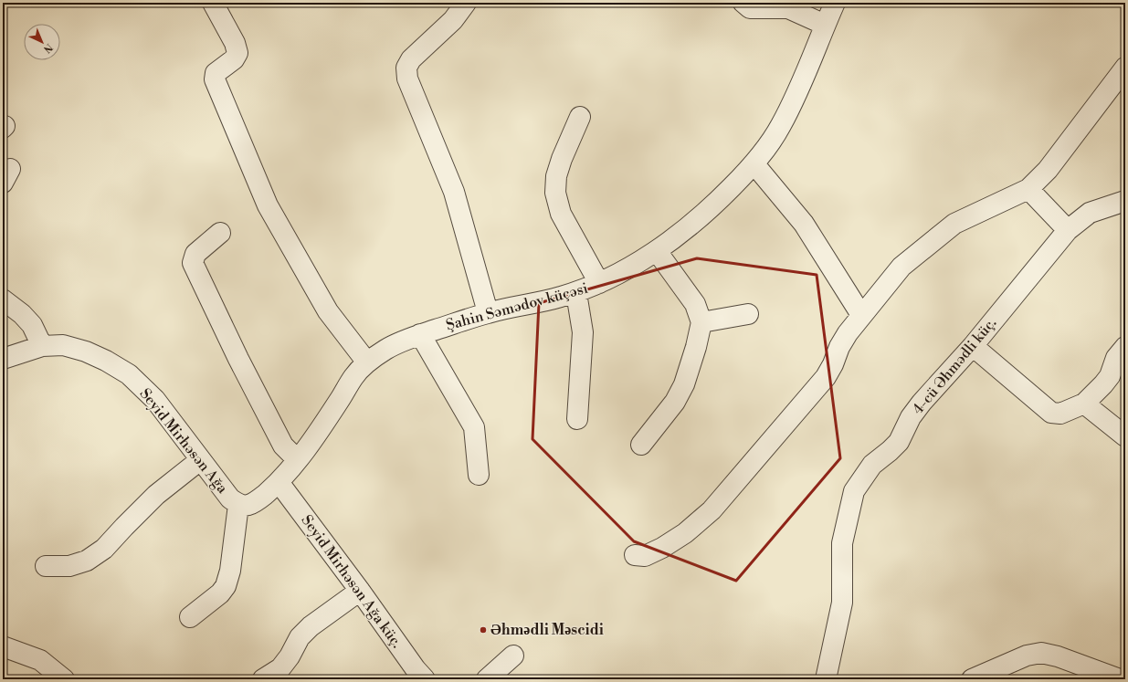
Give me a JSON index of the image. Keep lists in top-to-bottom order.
{
  "streets": {
    "street": [
      "Şahin Səmədov küçəsi",
      "4-cü Əhmədli küç.",
      "Seyid Mirhəsən Ağa",
      "Seyid Mirhəsən Ağa küç."
    ]
  },
  "crossings": [
    ["Şahin Səmədov küçəsi", "Seyid Mirhəsən Ağa"],
    ["Şahin Səmədov küçəsi", "Seyid Mirhəsən Ağa küç."],
    ["Seyid Mirhəsən Ağa", "Seyid Mirhəsən Ağa küç."]
  ],
  "places": ["Әhmәdli Mәscidi"],
  "north": "bottom right"
}
